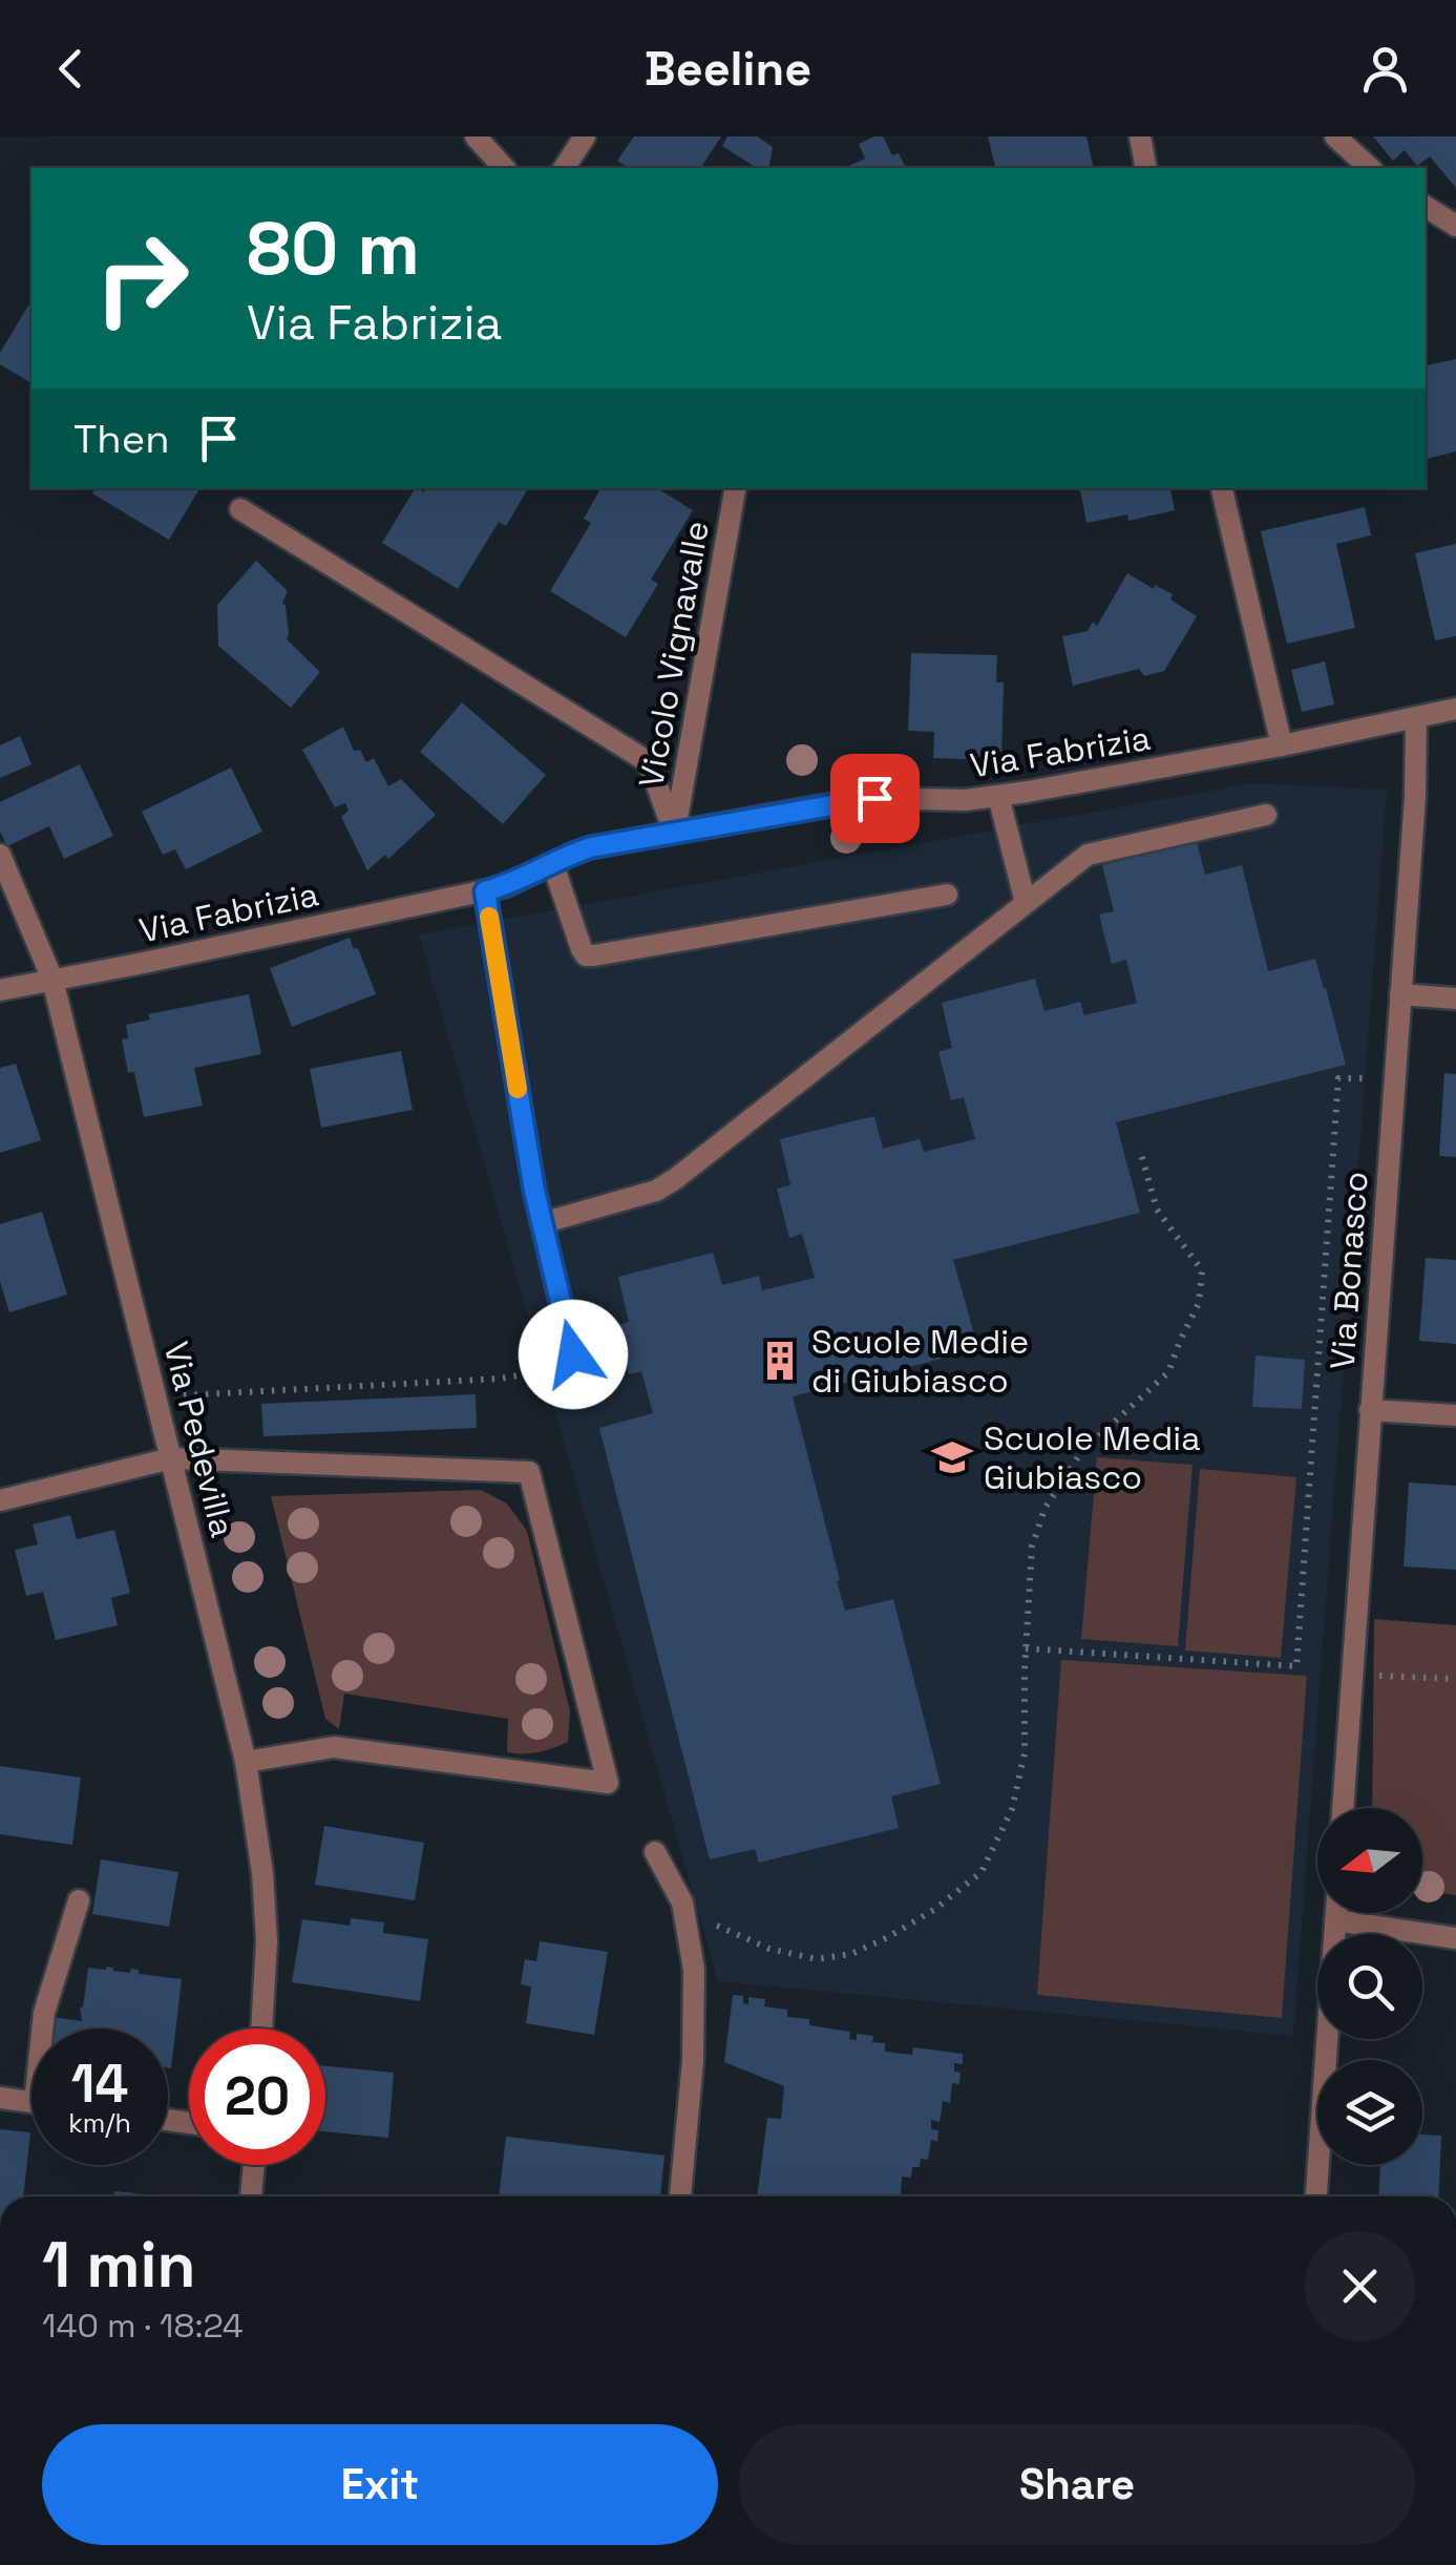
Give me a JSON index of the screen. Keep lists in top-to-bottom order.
{
  "streets": {
    "street": [
      "Vicolo Vignavalle",
      "Via Fabrizia",
      "Via Bonasco",
      "Via Pedevilla"
    ]
  },
  "crossings": [
    ["Vicolo Vignavalle", "Via Fabrizia"],
    ["Via Fabrizia", "Via Bonasco"],
    ["Via Fabrizia", "Via Pedevilla"]
  ],
  "places": {
    "building": ["Scuole Medie di Giubiasco"],
    "school or university": ["Scuole Media Giubiasco"]
  },
  "north": "left",
  "page": {
    "header": "Beeline",
    "turn": ["80 m", "Via Fabrizia"],
    "then": "Then",
    "speed": "14 km/h",
    "limit": "20",
    "heading": ["1 min", "140 m · 18:24"],
    "buttons": ["Exit", "Share"]
  }
}
